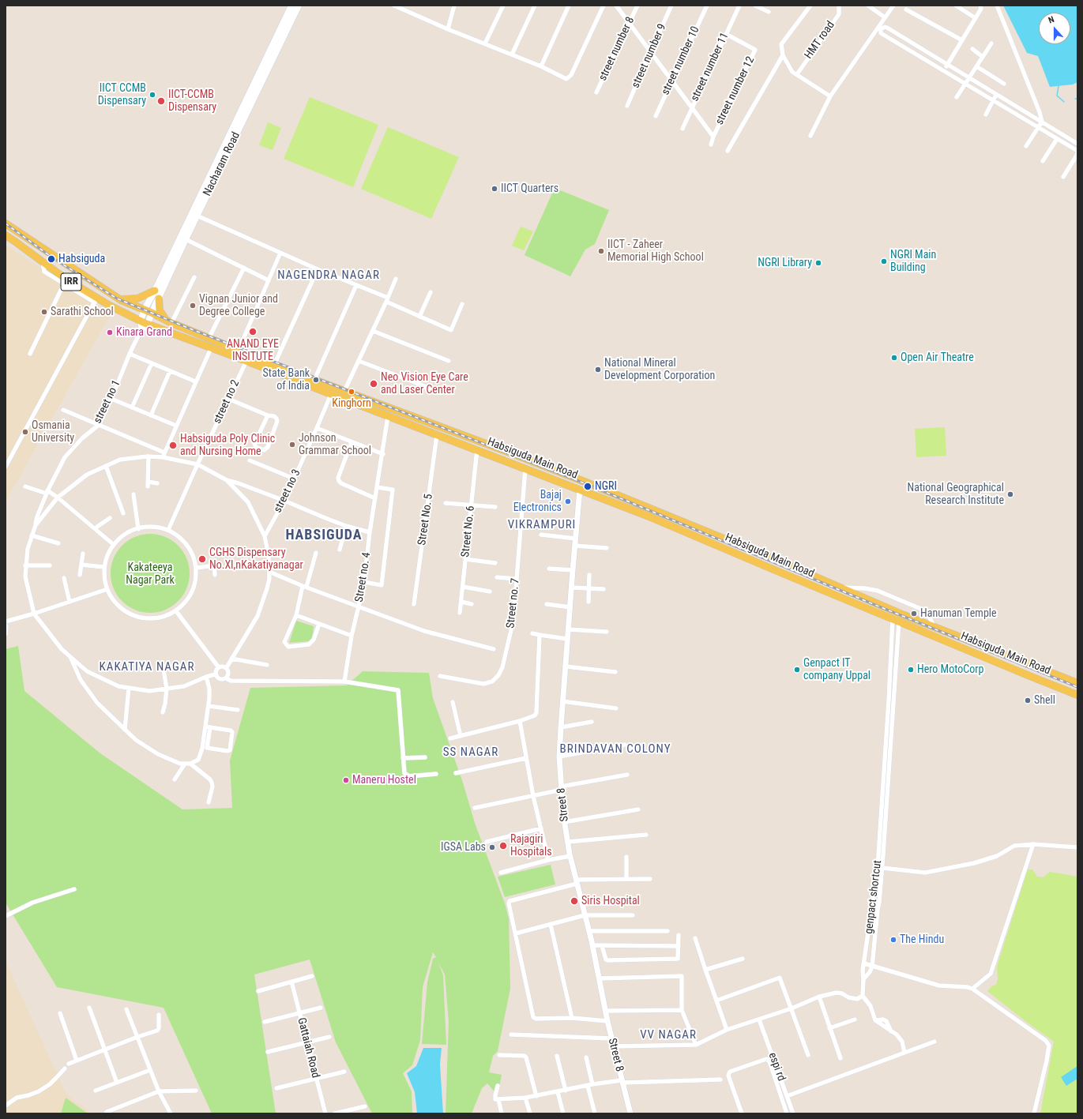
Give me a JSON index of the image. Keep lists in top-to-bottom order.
{
  "streets": {
    "main road": ["Nacharam Road", "IRR", "Habsiguda Main Road"],
    "street": [
      "HMT road",
      "street number 8",
      "street number 9",
      "street number 10",
      "street number 11",
      "street number 12",
      "street no 1",
      "street no 2",
      "street no 3",
      "Street No. 5",
      "Street No. 6",
      "Street no. 4",
      "Street no. 7",
      "Street 8",
      "genpact shortcut",
      "Gattaiah Road",
      "espi rd"
    ]
  },
  "crossings": [
    ["street number 11", "street number 12"],
    ["Nacharam Road", "Habsiguda Main Road"],
    ["street no 2", "Habsiguda Main Road"],
    ["Habsiguda Main Road", "street no 3"],
    ["Habsiguda Main Road", "Street No. 5"],
    ["Habsiguda Main Road", "Street No. 6"],
    ["Habsiguda Main Road", "Street no. 4"],
    ["Habsiguda Main Road", "Street no. 7"],
    ["Habsiguda Main Road", "Street 8"]
  ],
  "districts": [
    "NAGENDRA NAGAR",
    "VIKRAMPURI",
    "HABSIGUDA",
    "KAKATIYA NAGAR",
    "BRINDAVAN COLONY",
    "SS NAGAR",
    "VV NAGAR"
  ],
  "parks": ["Kakateeya Nagar Park"],
  "places": [
    "IICT CCMB Dispensary",
    "IICT-CCMB Dispensary",
    "IICT Quarters",
    "IICT - Zaheer Memorial High School",
    "Habsiguda",
    "NGRI Main Building",
    "NGRI Library",
    "Vignan Junior and Degree College",
    "Sarathi School",
    "ANAND EYE INSITUTE",
    "Kinara Grand",
    "Open Air Theatre",
    "National Mineral Development Corporation",
    "State Bank of India",
    "Neo Vision Eye Care and Laser Center",
    "Kinghorn",
    "Osmania University",
    "Johnson Grammar School",
    "Habsiguda Poly Clinic and Nursing Home",
    "NGRI",
    "National Geographical Research Institute",
    "Bajaj Electronics",
    "CGHS Dispensary No.XI,nKakatiyanagar",
    "Hanuman Temple",
    "Genpact IT company Uppal",
    "Hero MotoCorp",
    "Shell",
    "Maneru Hostel",
    "Rajagiri Hospitals",
    "IGSA Labs",
    "Siris Hospital",
    "The Hindu"
  ],
  "north": "top"
}
